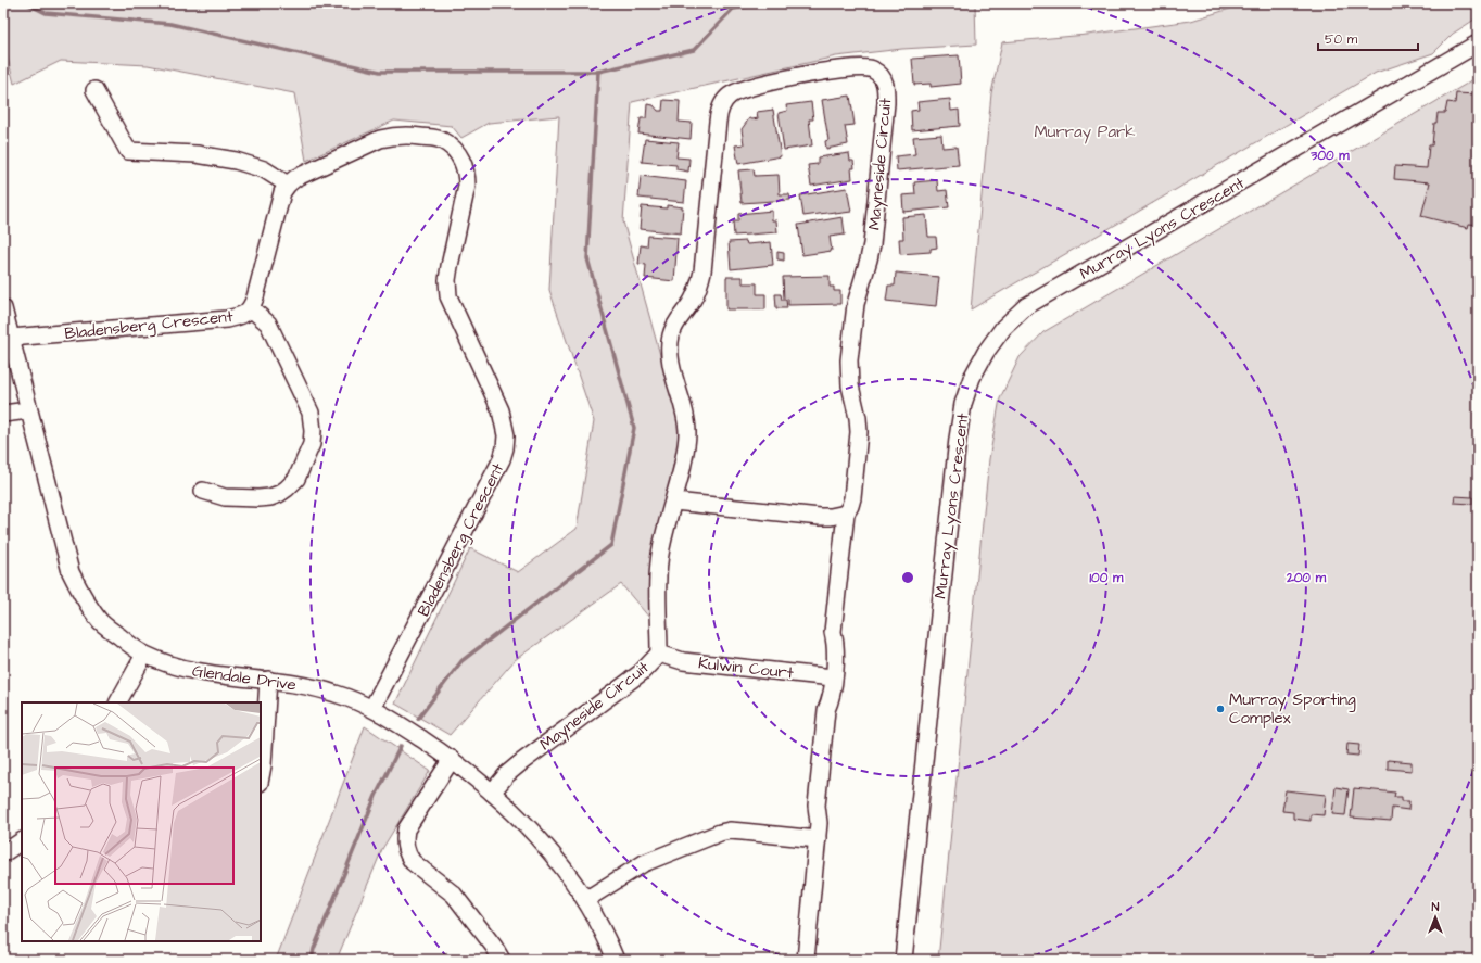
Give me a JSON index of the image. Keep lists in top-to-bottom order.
{
  "streets": {
    "street": [
      "Mayneside Circuit",
      "Murray Lyons Crescent",
      "Bladensberg Crescent",
      "Kulwin Court",
      "Glendale Drive"
    ]
  },
  "crossings": [
    ["Mayneside Circuit", "Kulwin Court"],
    ["Mayneside Circuit", "Glendale Drive"],
    ["Bladensberg Crescent", "Glendale Drive"]
  ],
  "parks": ["Murray Park"],
  "places": ["Murray Sporting Complex"],
  "scale_bar": "50 m",
  "north": "top",
  "rings": ["300 m", "100 m", "200 m"]
}
